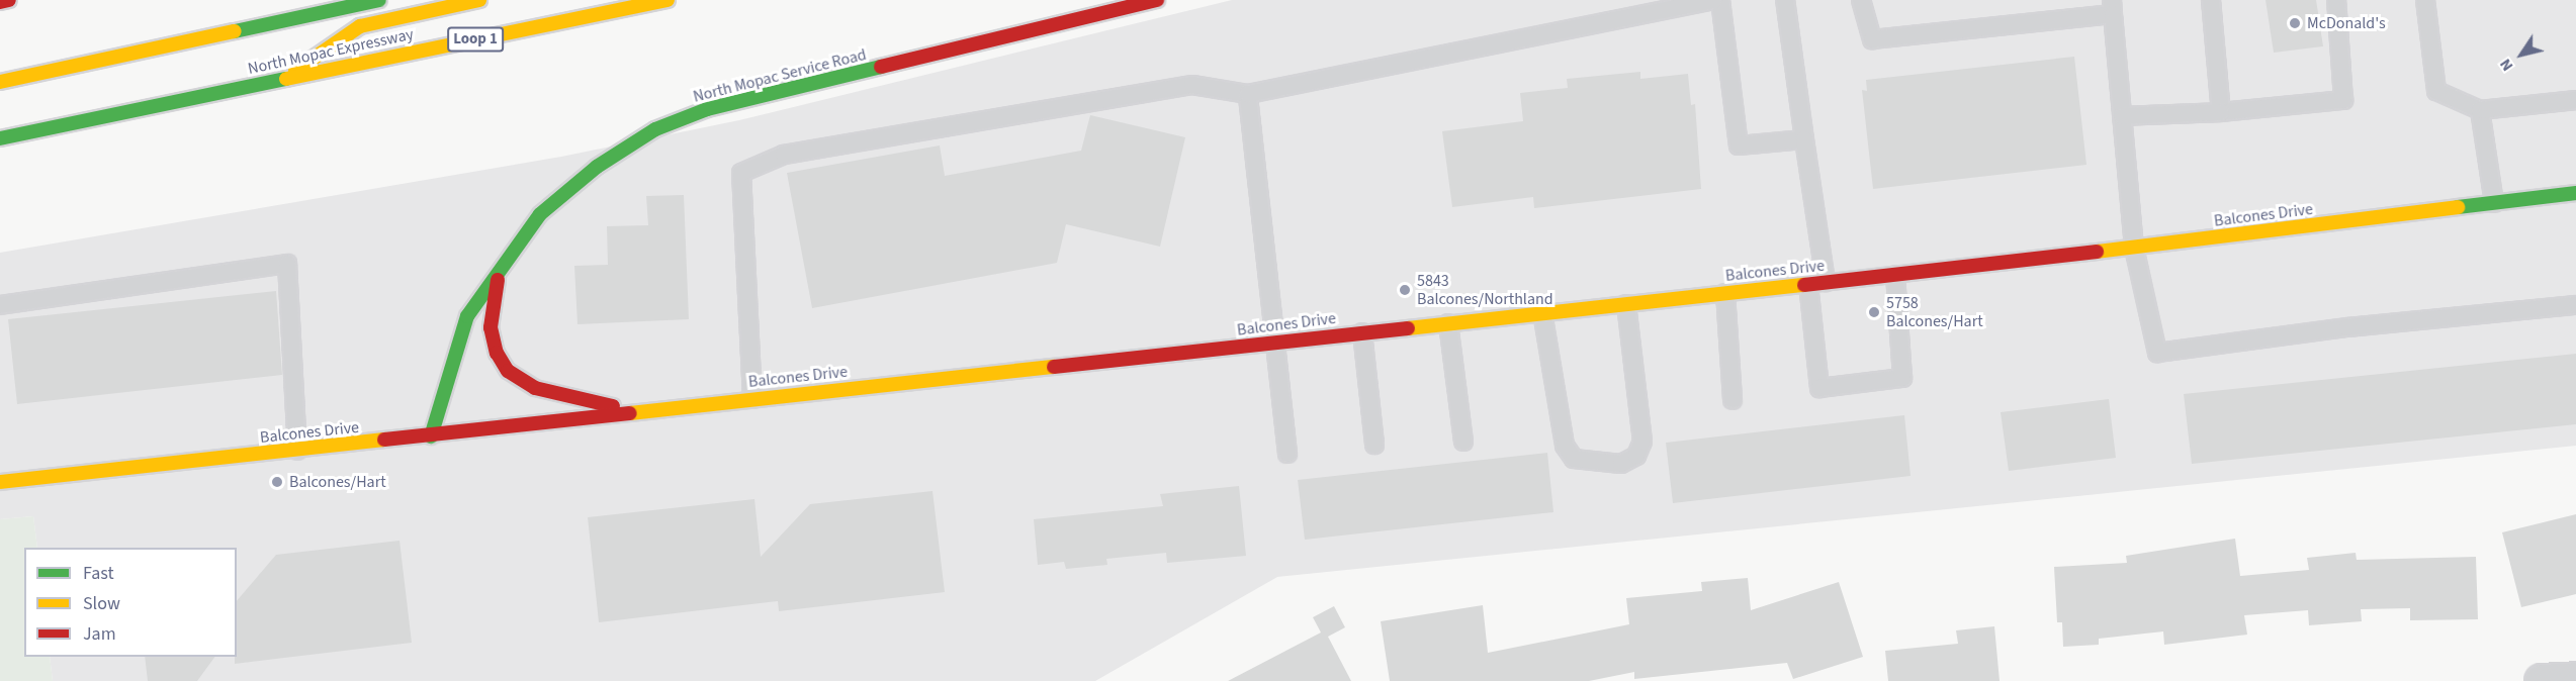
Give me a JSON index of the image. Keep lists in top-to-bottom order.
{
  "streets": {
    "main road": [
      "Loop 1",
      "North Mopac Expressway",
      "North Mopac Service Road",
      "Balcones Drive"
    ]
  },
  "crossings": [
    ["North Mopac Service Road", "Balcones Drive"]
  ],
  "places": [
    "McDonald's",
    "5843 Balcones/Northland",
    "5758 Balcones/Hart",
    "Balcones/Hart"
  ],
  "legend": ["Fast", "Slow", "Jam"],
  "north": "bottom left"
}
